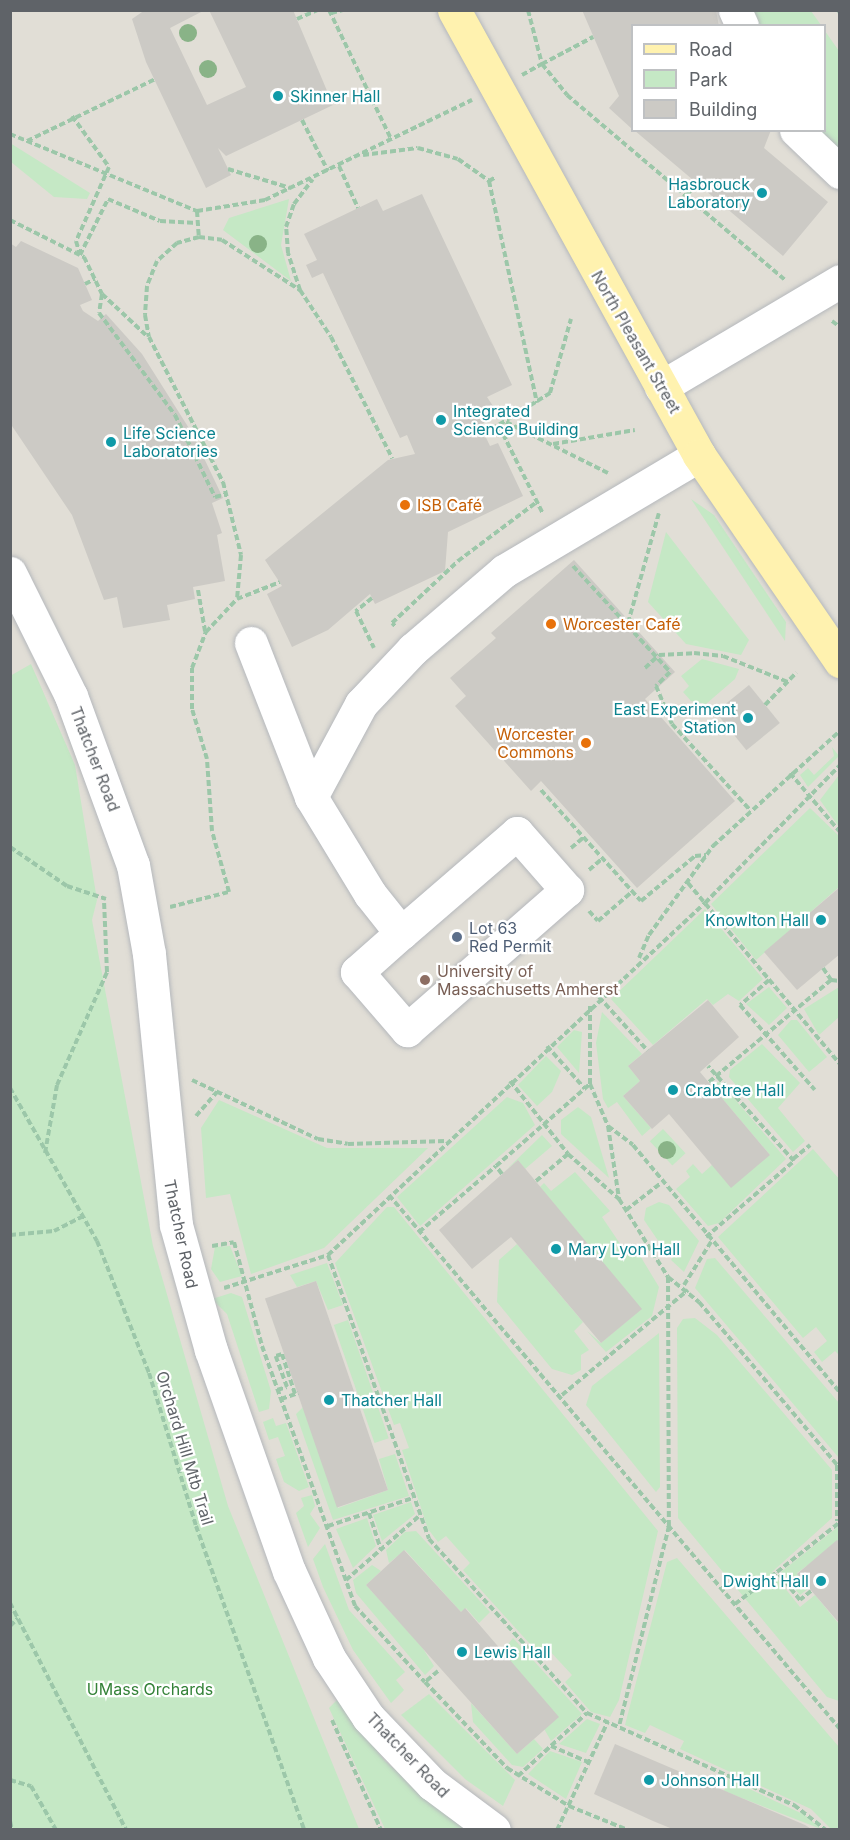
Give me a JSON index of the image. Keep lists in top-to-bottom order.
{
  "streets": {
    "main road": ["North Pleasant Street"],
    "street": ["Thatcher Road"],
    "path": ["Orchard Hill Mtb Trail"]
  },
  "parks": ["UMass Orchards"],
  "places": [
    "Skinner Hall",
    "Hasbrouck Laboratory",
    "Integrated Science Building",
    "Life Science Laboratories",
    "ISB Café",
    "Worcester Café",
    "East Experiment Station",
    "Worcester Commons",
    "Knowlton Hall",
    "Lot 63 Red Permit",
    "University of Massachusetts Amherst",
    "Crabtree Hall",
    "Mary Lyon Hall",
    "Thatcher Hall",
    "Dwight Hall",
    "Lewis Hall",
    "Johnson Hall"
  ],
  "legend": ["Road", "Park", "Building"]
}
